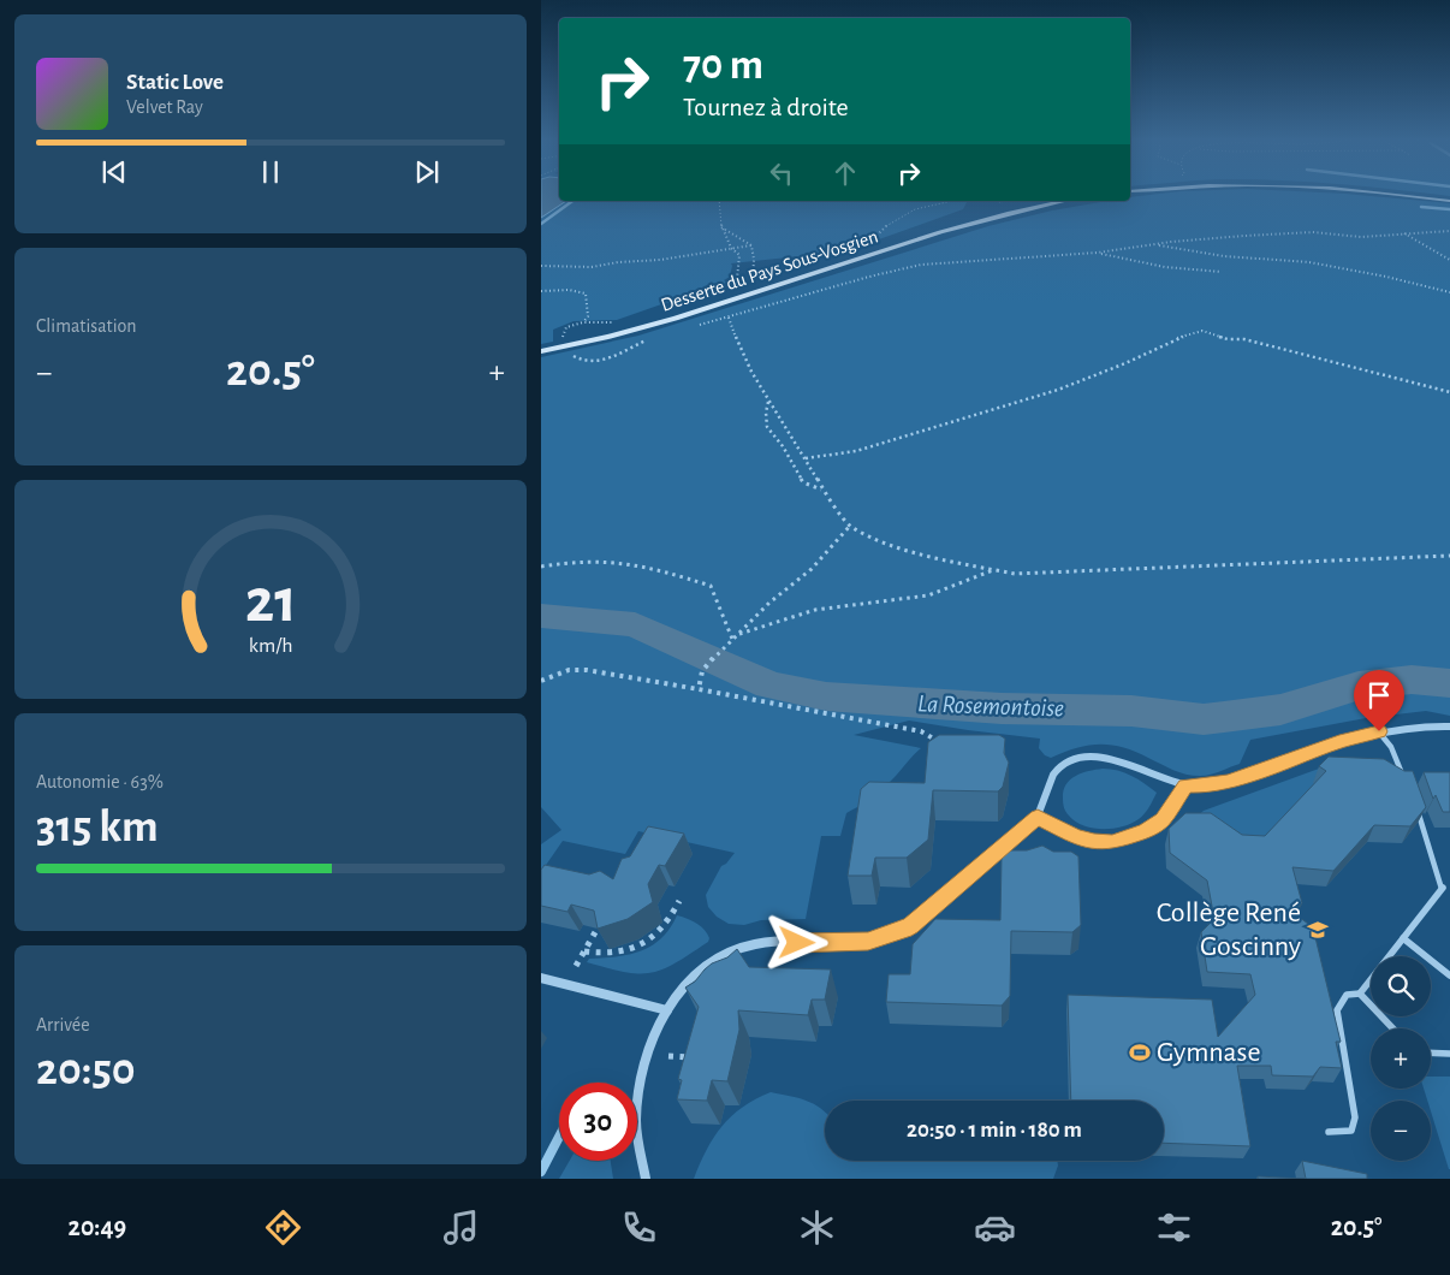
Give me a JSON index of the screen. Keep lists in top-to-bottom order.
{
  "streets": {
    "main road": ["Desserte du Pays Sous-Vosgien"]
  },
  "water": ["La Rosemontoise"],
  "places": {
    "school or university": ["Collège René Goscinny"],
    "sports": ["Gymnase"]
  },
  "page": {
    "turn": ["70 m", "Tournez à droite"],
    "song": ["Static Love", "Velvet Ray"],
    "tile": [
      "Climatisation",
      ["Autonomie · 63%", "315 km"],
      ["Arrivée", "20:50"]
    ],
    "heat": ["−", "20.5°", "+"],
    "map_buttons": ["+", "−"],
    "limit": "30",
    "trip": "20:50 · 1 min · 180 m",
    "tabs": ["20:49", "20.5°"],
    "gauge": ["21", "km/h"]
  }
}
